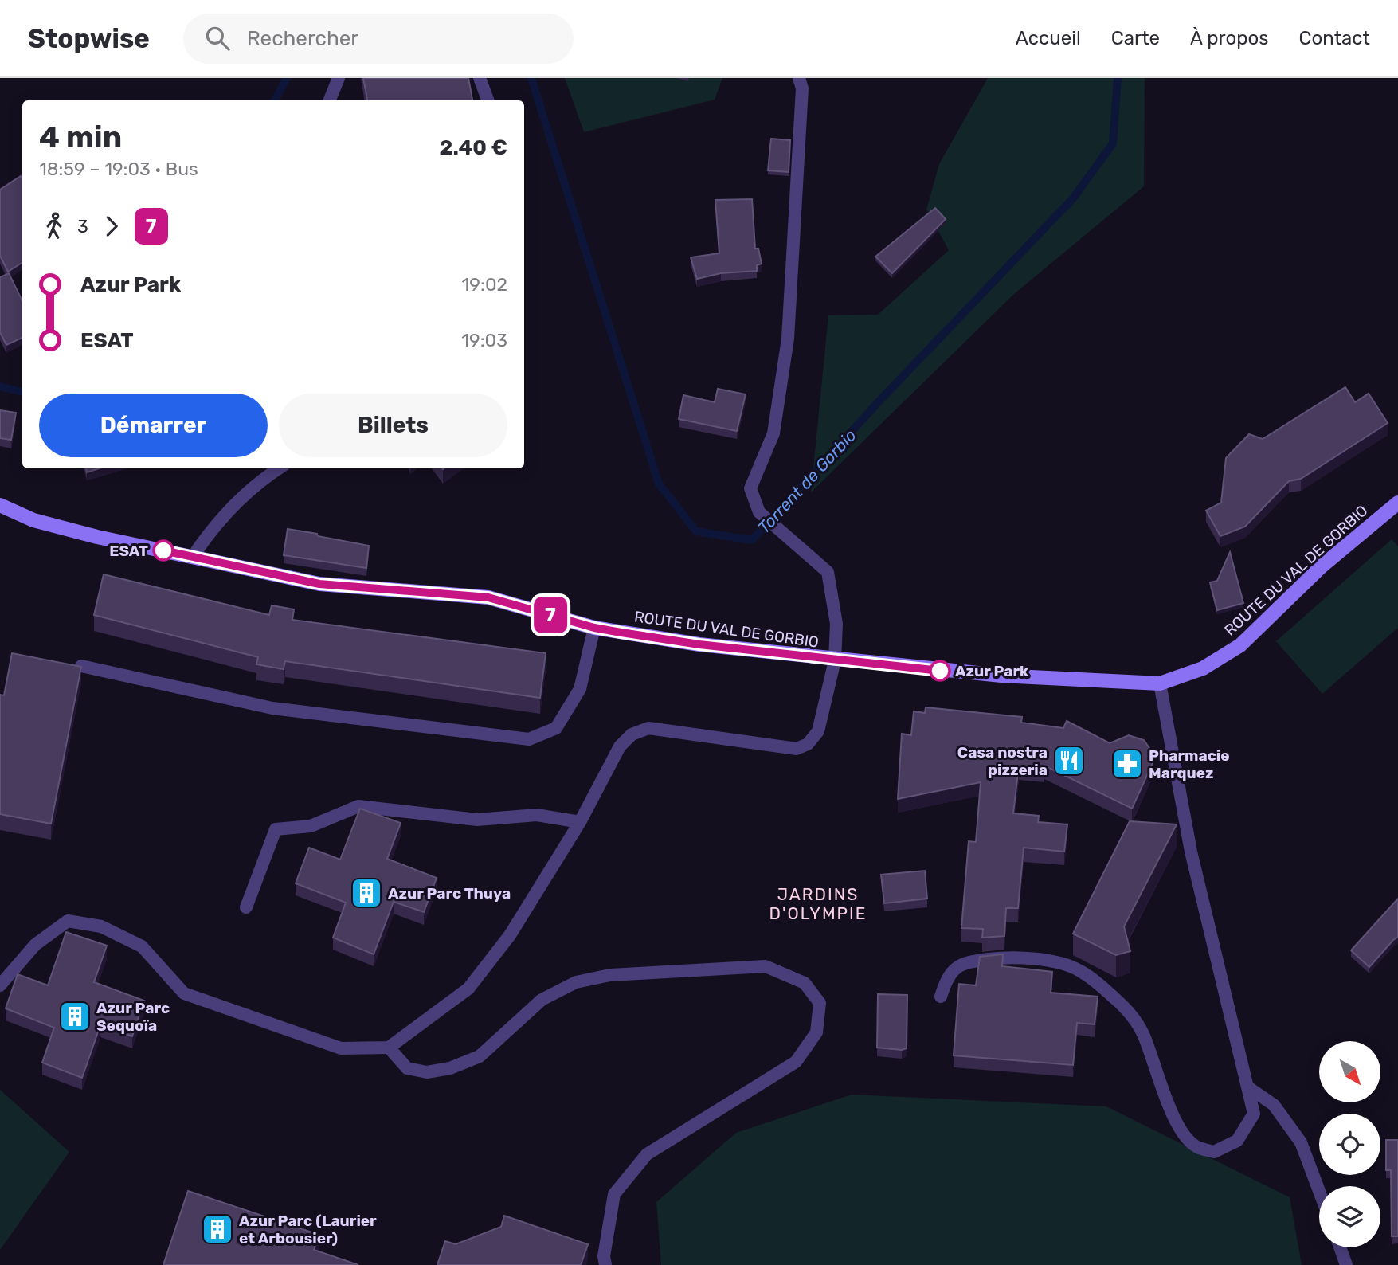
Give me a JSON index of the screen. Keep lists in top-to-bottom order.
{
  "streets": {
    "street": ["ROUTE DU VAL DE GORBIO"]
  },
  "districts": ["JARDINS D'OLYMPIE"],
  "water": ["Torrent de Gorbio"],
  "places": {
    "other": ["ESAT", "Azur Park"],
    "restaurant": ["Casa nostra pizzeria"],
    "pharmacy": ["Pharmacie Marquez"],
    "building": ["Azur Parc Thuya", "Azur Parc Sequoïa", "Azur Parc (Laurier et Arbousier)"]
  },
  "lines": ["bus line 7"],
  "north": "bottom right",
  "page": {
    "header": "Stopwise",
    "search": "Rechercher",
    "nav": [
      "Accueil",
      "Carte",
      "À propos",
      "Contact"
    ],
    "on_map": "7",
    "heading": ["4 min", "18:59 – 19:03 · Bus", "2.40 €"],
    "legs": ["3", "7"],
    "list": [
      {
        "name": "Azur Park",
        "value": "19:02"
      },
      {
        "name": "ESAT",
        "value": "19:03"
      }
    ],
    "buttons": ["Démarrer", "Billets"]
  }
}
